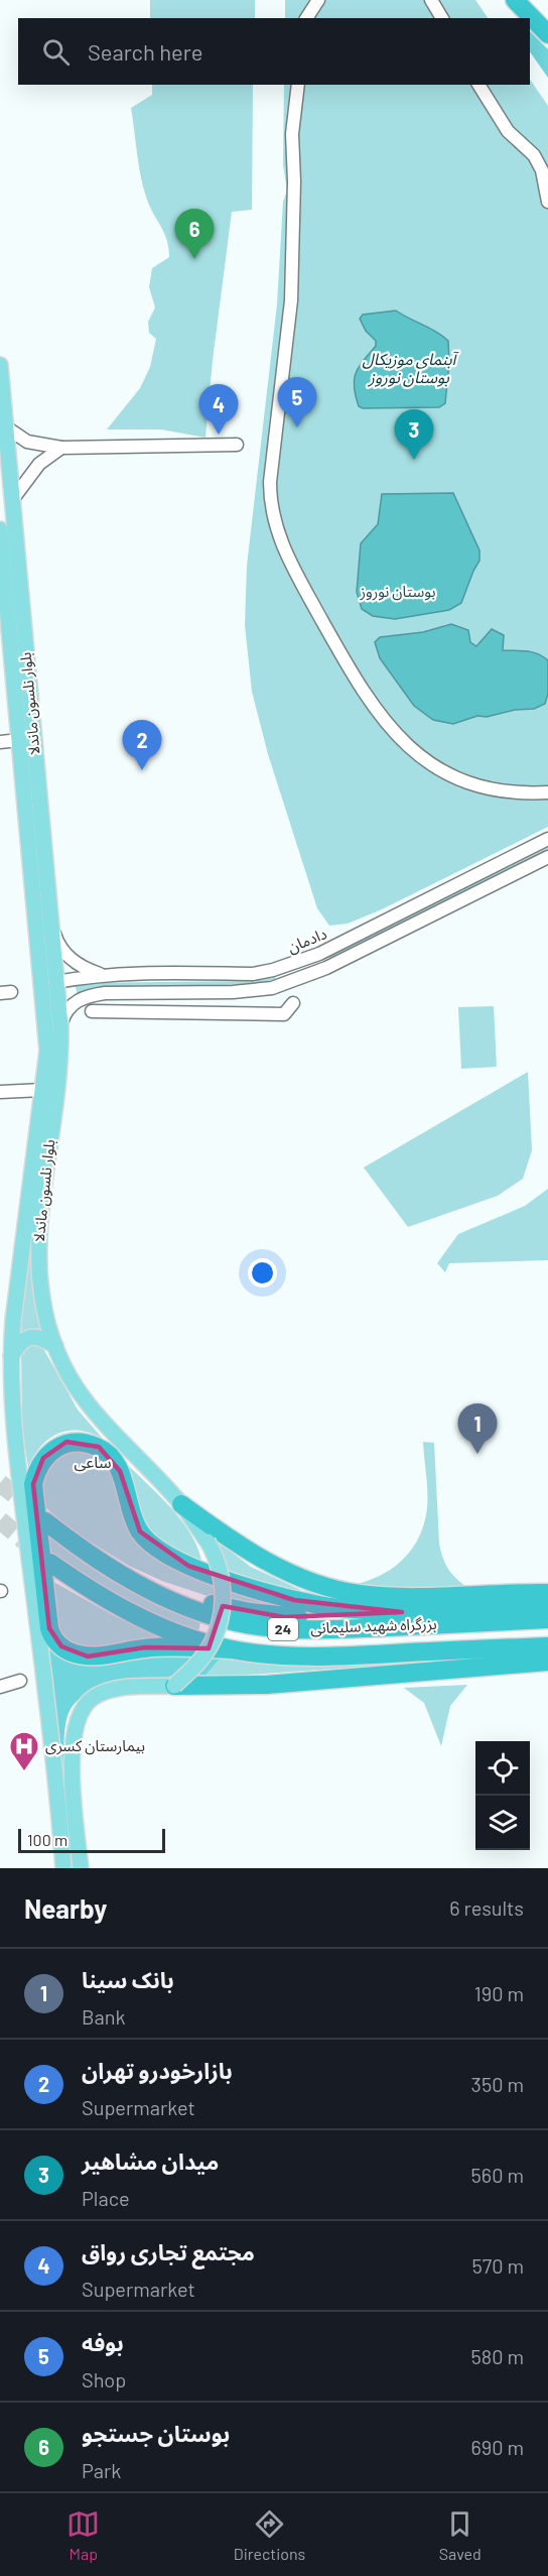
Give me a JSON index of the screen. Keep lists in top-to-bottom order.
{
  "streets": {
    "highway": ["بزرگراه شهید سلیمانی", "24"],
    "main road": ["بلوار نلسون ماندلا"],
    "street": ["دادمان"]
  },
  "crossings": [
    ["بلوار نلسون ماندلا", "دادمان"]
  ],
  "districts": ["ساعی"],
  "water": ["آبنمای موزیکال بوستان نوروز"],
  "parks": ["بوستان نوروز"],
  "places": {
    "hospital": ["بیمارستان کسری"]
  },
  "scale_bar": "100 m",
  "page": {
    "search": "Search here",
    "pins": [
      "6",
      "5",
      "4",
      "3",
      "2",
      "1"
    ],
    "scale": "100 m",
    "heading": ["Nearby", "6 results"],
    "list": [
      {
        "mark": "1",
        "name": "بانک سینا",
        "note": "Bank",
        "value": "190 m"
      },
      {
        "mark": "2",
        "name": "بازارخودرو تهران",
        "note": "Supermarket",
        "value": "350 m"
      },
      {
        "mark": "3",
        "name": "میدان مشاهیر",
        "note": "Place",
        "value": "560 m"
      },
      {
        "mark": "4",
        "name": "مجتمع تجاری رواق",
        "note": "Supermarket",
        "value": "570 m"
      },
      {
        "mark": "5",
        "name": "بوفه",
        "note": "Shop",
        "value": "580 m"
      },
      {
        "mark": "6",
        "name": "بوستان جستجو",
        "note": "Park",
        "value": "690 m"
      }
    ],
    "nav": ["Map", "Directions", "Saved"]
  }
}
